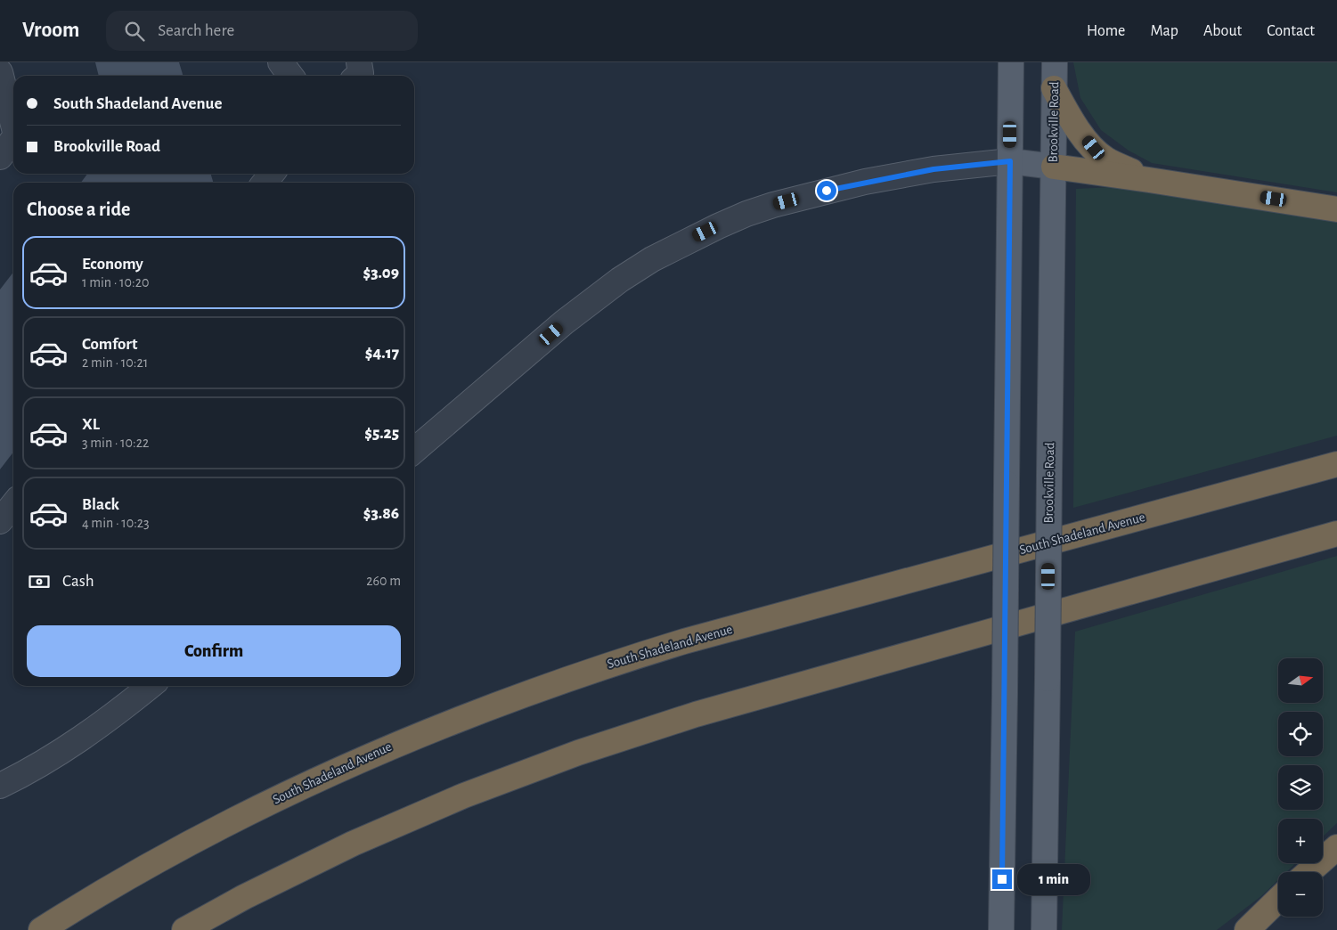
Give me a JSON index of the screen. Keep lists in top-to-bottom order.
{
  "streets": {
    "highway": ["South Shadeland Avenue"],
    "main road": ["Brookville Road"]
  },
  "north": "right",
  "page": {
    "header": "Vroom",
    "search": "Search here",
    "nav": [
      "Home",
      "Map",
      "About",
      "Contact"
    ],
    "banner": ["South Shadeland Avenue", "Brookville Road"],
    "heading": "Choose a ride",
    "list": [
      {
        "name": "Economy",
        "note": "1 min · 10:20",
        "value": "$3.09"
      },
      {
        "name": "Comfort",
        "note": "2 min · 10:21",
        "value": "$4.17"
      },
      {
        "name": "XL",
        "note": "3 min · 10:22",
        "value": "$5.25"
      },
      {
        "name": "Black",
        "note": "4 min · 10:23",
        "value": "$3.86"
      }
    ],
    "pay": ["Cash", "260 m"],
    "buttons": "Confirm",
    "map_buttons": ["+", "−"],
    "bubble": "1 min"
  }
}
